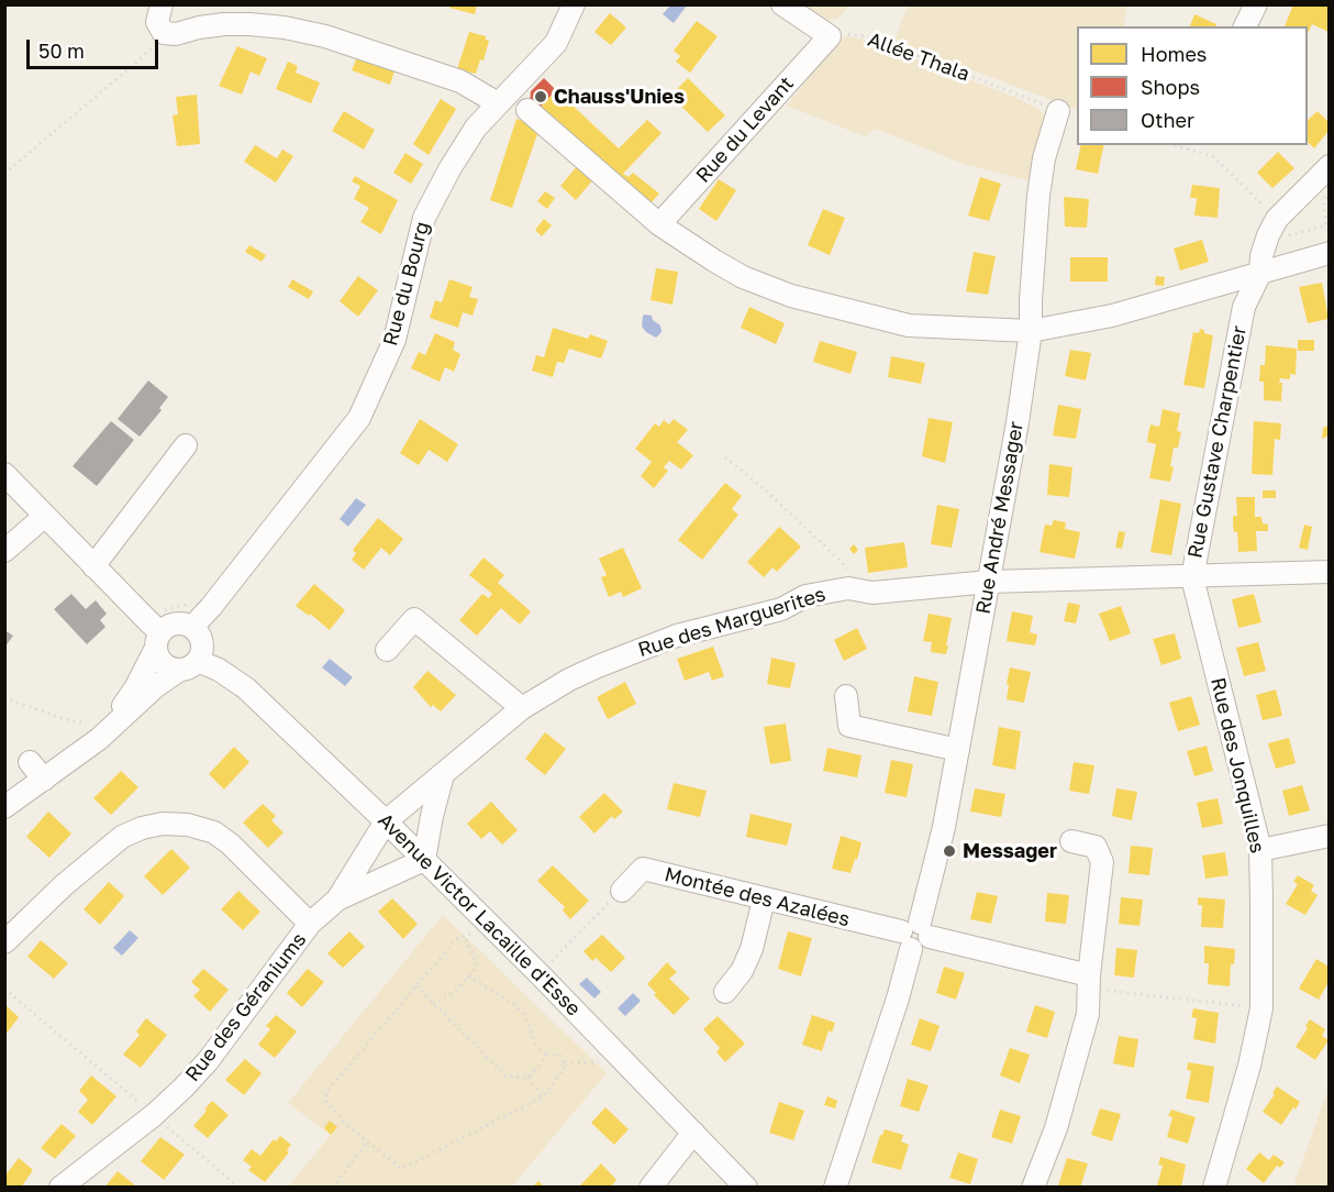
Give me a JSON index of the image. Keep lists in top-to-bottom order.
{
  "streets": {
    "street": [
      "Rue du Levant",
      "Rue du Bourg",
      "Rue Gustave Charpentier",
      "Rue André Messager",
      "Rue des Marguerites",
      "Rue des Jonquilles",
      "Montée des Azalées",
      "Avenue Victor Lacaille d'Esse",
      "Rue des Géraniums"
    ],
    "path": ["Allée Thala"]
  },
  "crossings": [
    ["Allée Thala", "Rue du Levant"],
    ["Allée Thala", "Rue André Messager"],
    ["Rue du Bourg", "Avenue Victor Lacaille d'Esse"],
    ["Rue Gustave Charpentier", "Rue des Marguerites"],
    ["Rue Gustave Charpentier", "Rue des Jonquilles"],
    ["Rue André Messager", "Rue des Marguerites"],
    ["Rue André Messager", "Montée des Azalées"],
    ["Rue des Marguerites", "Rue des Jonquilles"],
    ["Rue des Marguerites", "Avenue Victor Lacaille d'Esse"],
    ["Rue des Marguerites", "Rue des Géraniums"],
    ["Avenue Victor Lacaille d'Esse", "Rue des Géraniums"]
  ],
  "places": ["Chauss'Unies", "Messager"],
  "legend": ["Homes", "Shops", "Other"],
  "scale_bar": "50 m"
}
